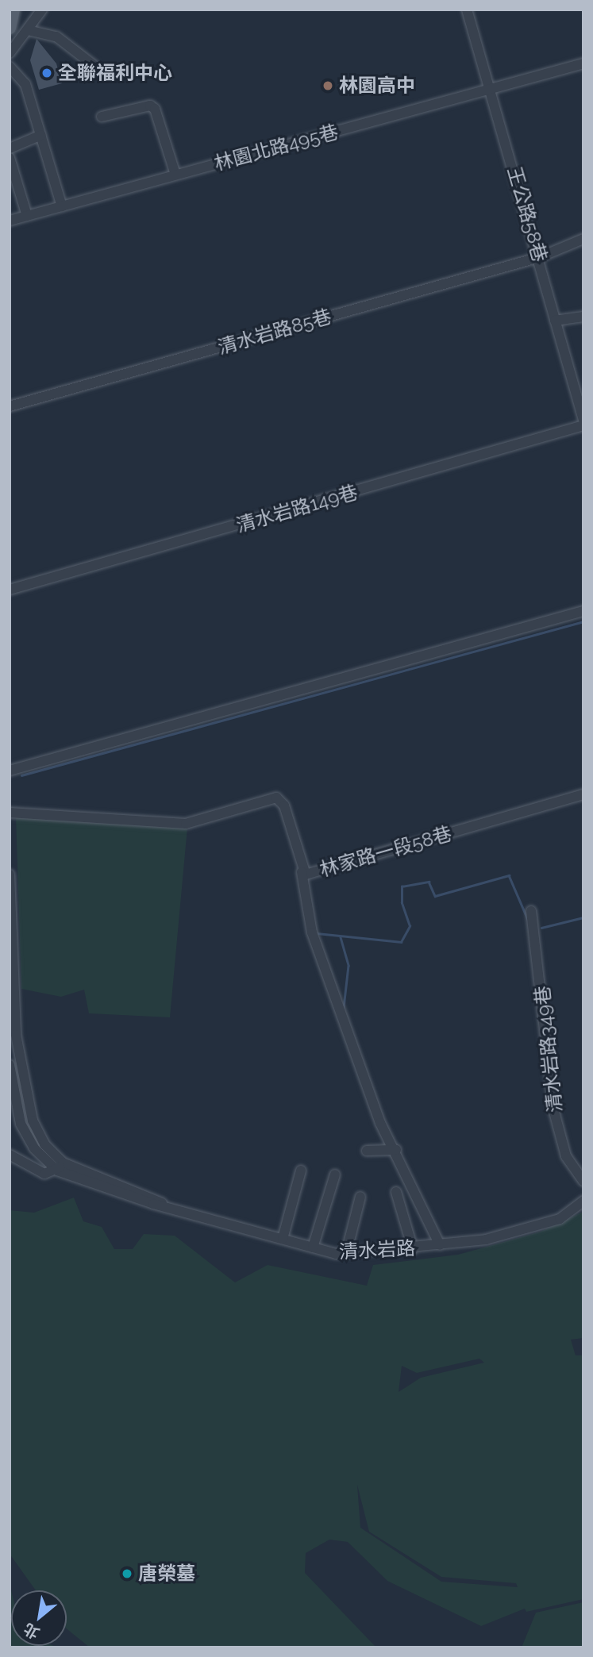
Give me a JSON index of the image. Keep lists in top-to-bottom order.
{
  "streets": {
    "street": [
      "林園北路495巷",
      "王公路58巷",
      "清水岩路85巷",
      "清水岩路149巷",
      "林家路一段58巷",
      "清水岩路349巷",
      "清水岩路"
    ]
  },
  "crossings": [
    ["林園北路495巷", "王公路58巷"],
    ["王公路58巷", "清水岩路85巷"]
  ],
  "places": ["全聯福利中心", "林園高中", "唐榮墓"],
  "north": "bottom left"
}
